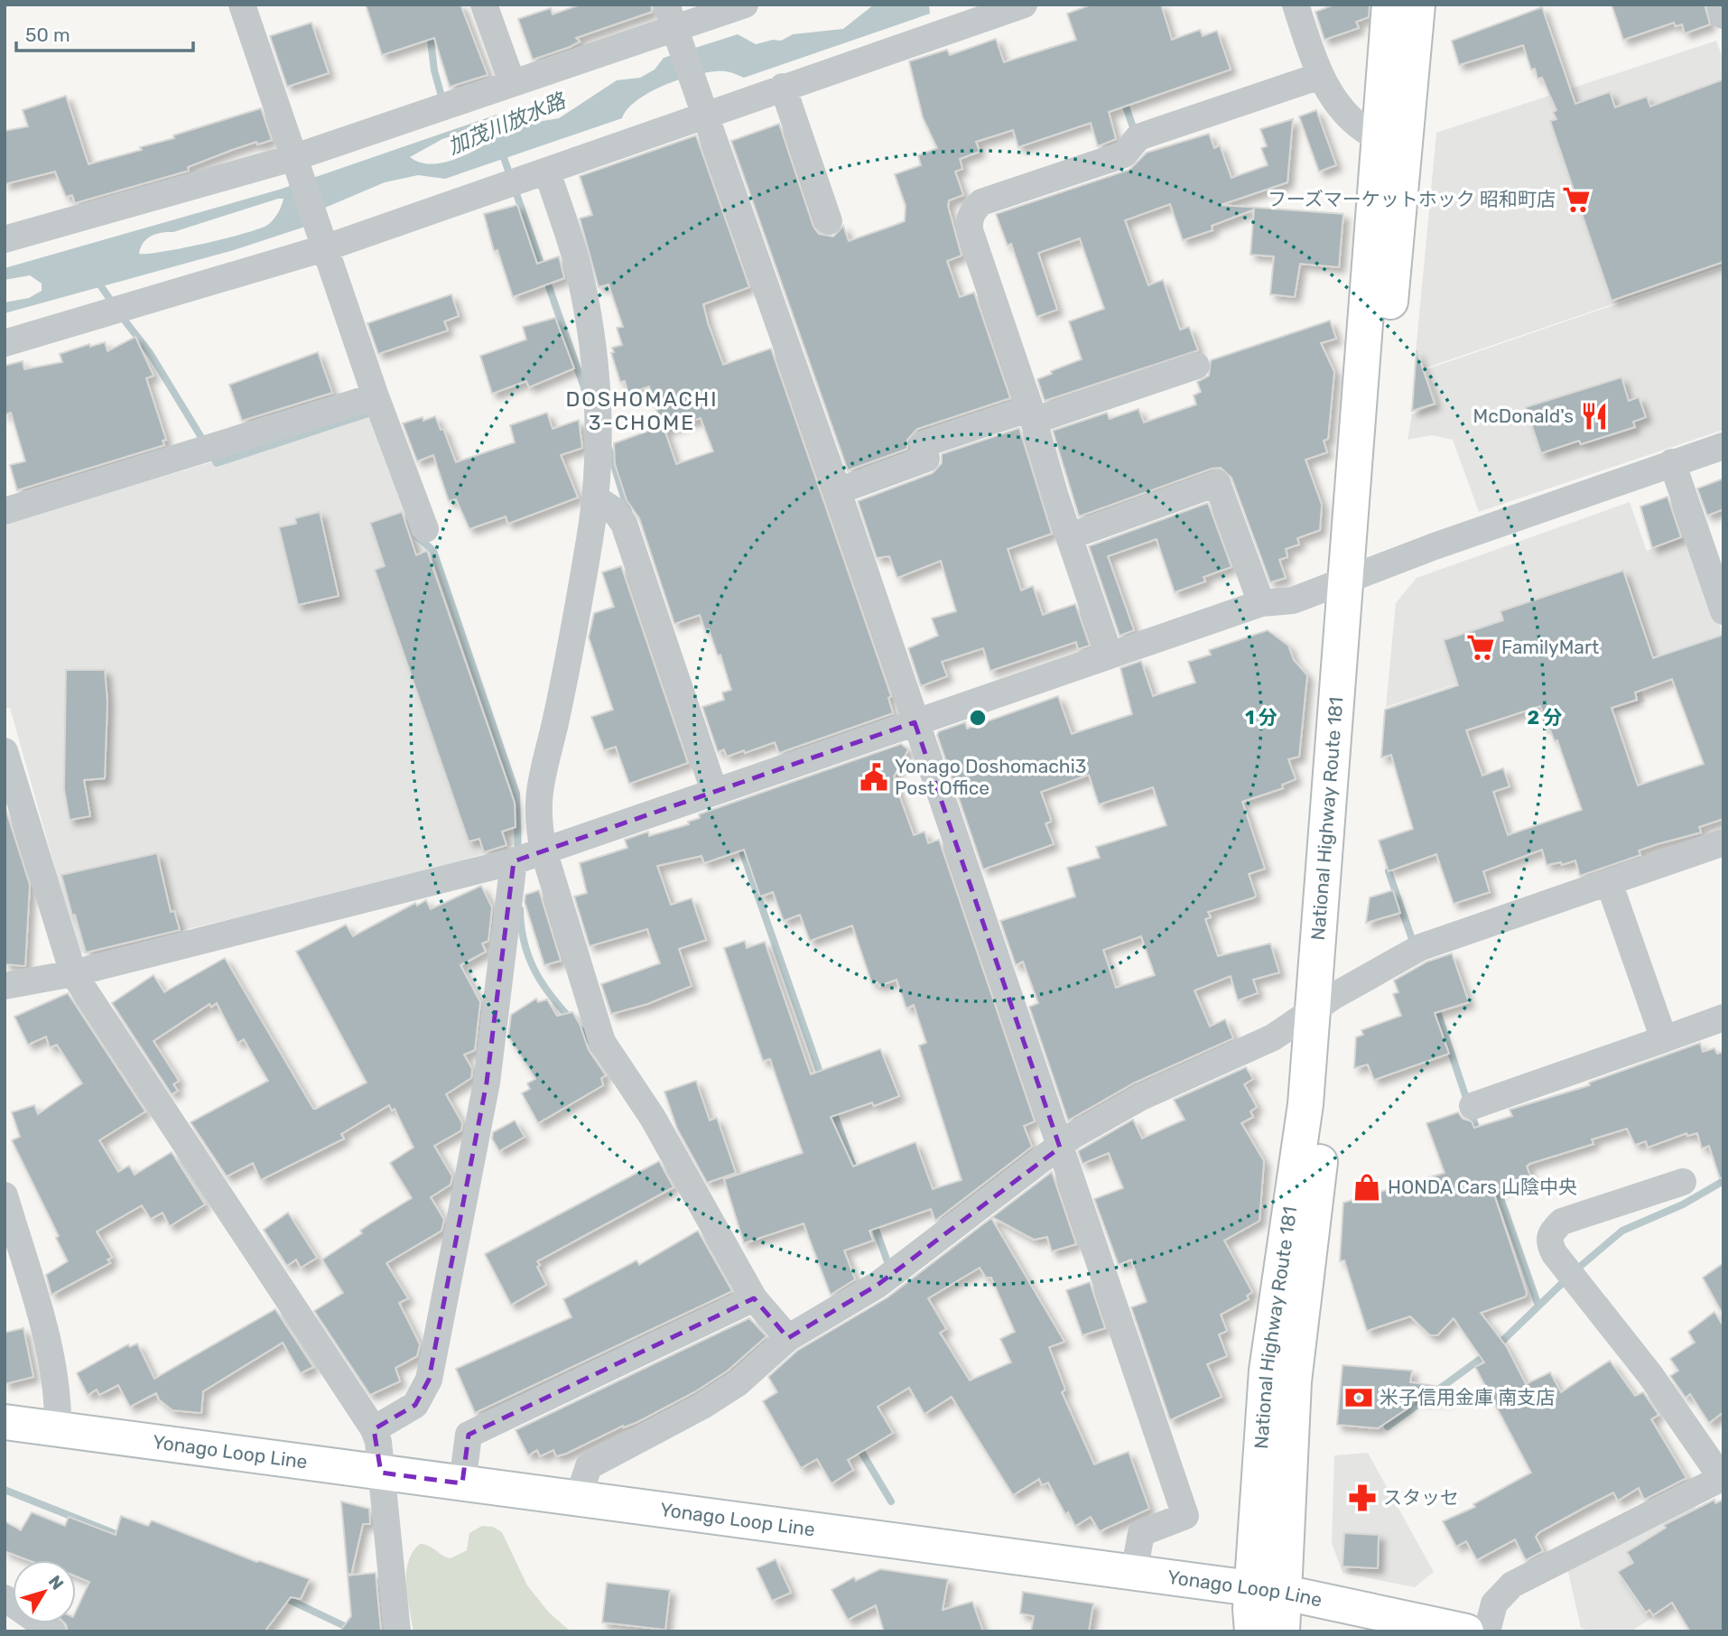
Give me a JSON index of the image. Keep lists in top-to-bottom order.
{
  "streets": {
    "main road": ["National Highway Route 181", "Yonago Loop Line"]
  },
  "crossings": [
    ["National Highway Route 181", "Yonago Loop Line"]
  ],
  "districts": ["DOSHOMACHI 3-CHOME"],
  "water": ["加茂川放水路"],
  "places": {
    "supermarket": ["フーズマーケットホック 昭和町店", "FamilyMart"],
    "restaurant": ["McDonald's"],
    "public building": ["Yonago Doshomachi3 Post Office"],
    "shop": ["HONDA Cars 山陰中央"],
    "bank": ["米子信用金庫 南支店"],
    "pharmacy": ["スタッセ"]
  },
  "scale_bar": "50 m",
  "north": "top right",
  "rings": ["1 分", "2 分"]
}
